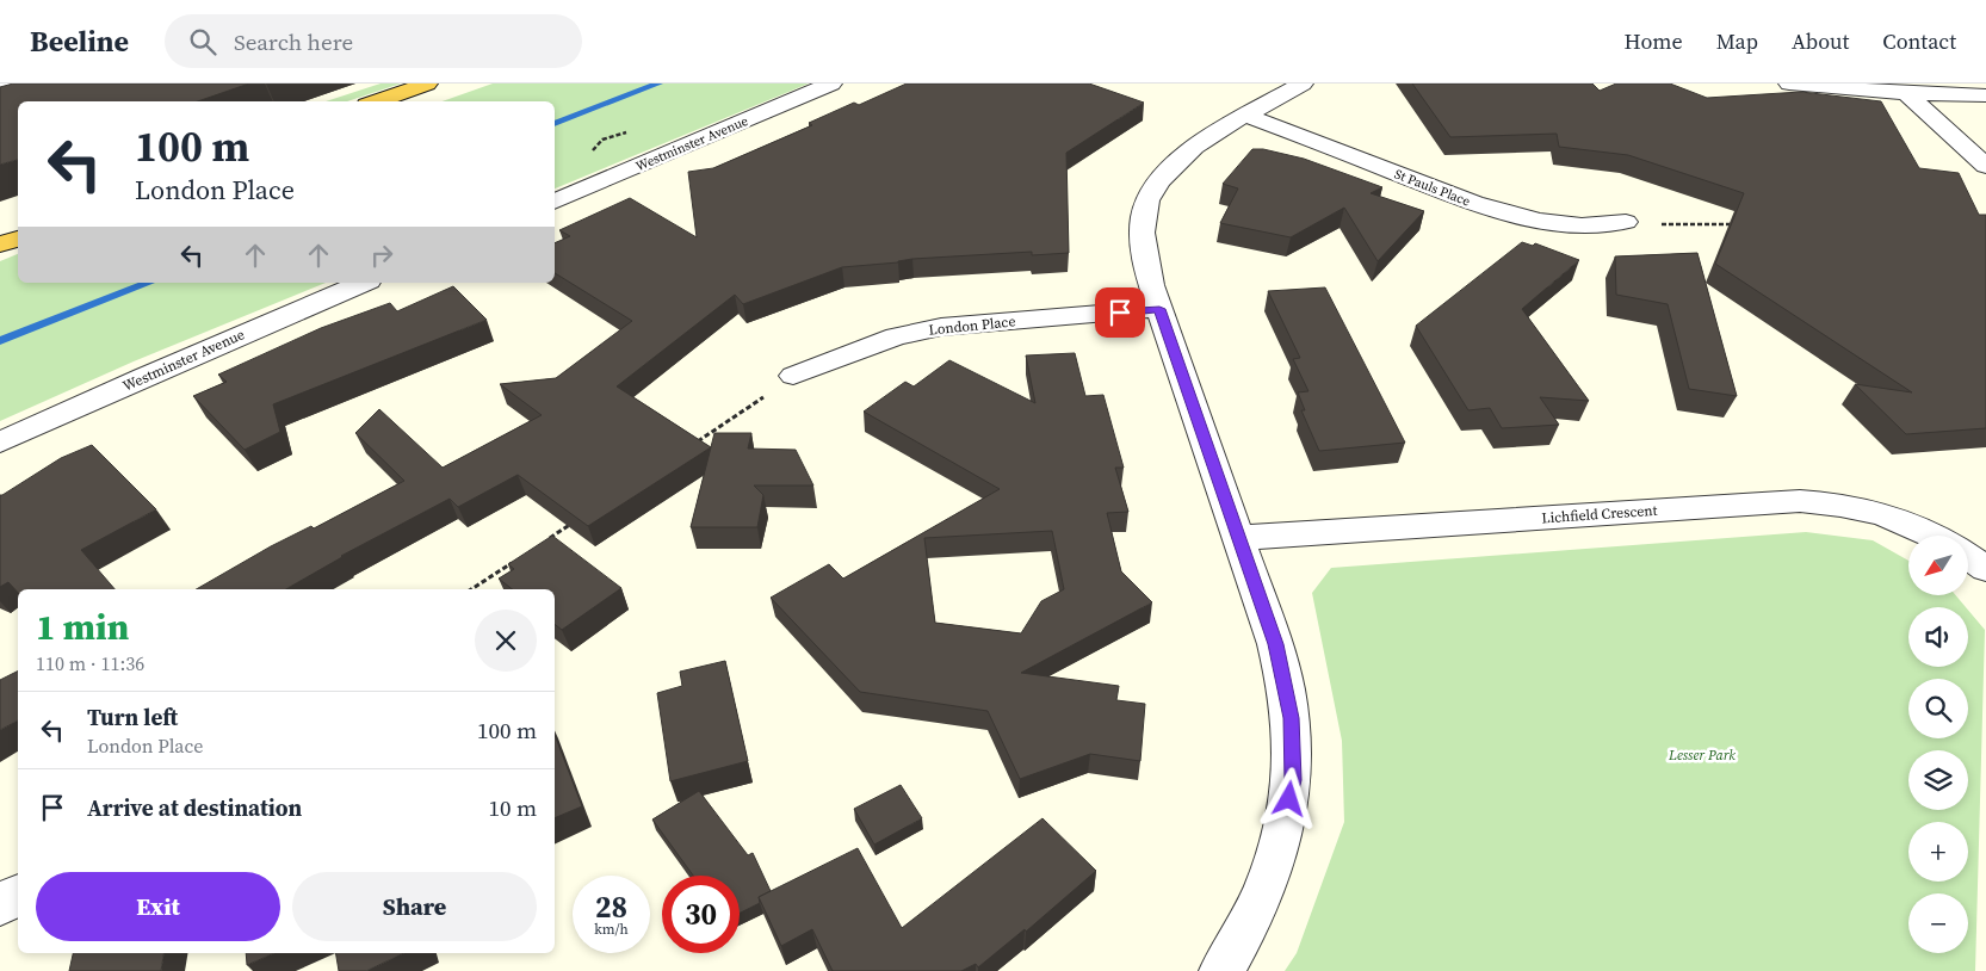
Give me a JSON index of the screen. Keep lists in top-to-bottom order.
{
  "streets": {
    "street": [
      "Westminster Avenue",
      "St Pauls Place",
      "London Place",
      "Lichfield Crescent"
    ]
  },
  "parks": ["Lesser Park"],
  "north": "bottom left",
  "page": {
    "header": "Beeline",
    "search": "Search here",
    "nav": [
      "Home",
      "Map",
      "About",
      "Contact"
    ],
    "turn": ["100 m", "London Place"],
    "map_buttons": ["+", "−"],
    "heading": ["1 min", "110 m · 11:36"],
    "list": [
      {
        "name": "Turn left",
        "note": "London Place",
        "value": "100 m"
      },
      {
        "name": "Arrive at destination",
        "value": "10 m"
      }
    ],
    "buttons": ["Exit", "Share"],
    "speed": "28 km/h",
    "limit": "30"
  }
}
